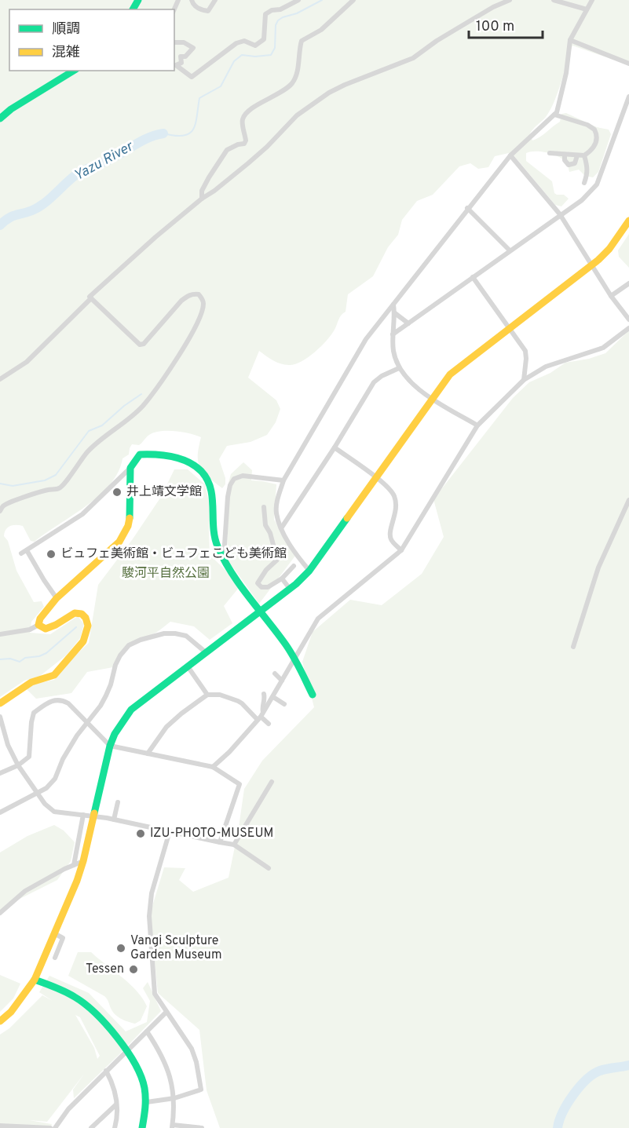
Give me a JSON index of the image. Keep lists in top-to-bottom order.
{
  "water": ["Yazu River"],
  "parks": ["駿河平自然公園"],
  "places": [
    "井上靖文学館",
    "ビュフェ美術館・ビュフェこども美術館",
    "IZU-PHOTO-MUSEUM",
    "Vangi Sculpture Garden Museum",
    "Tessen"
  ],
  "legend": ["順調", "混雑"],
  "scale_bar": "100 m"
}
